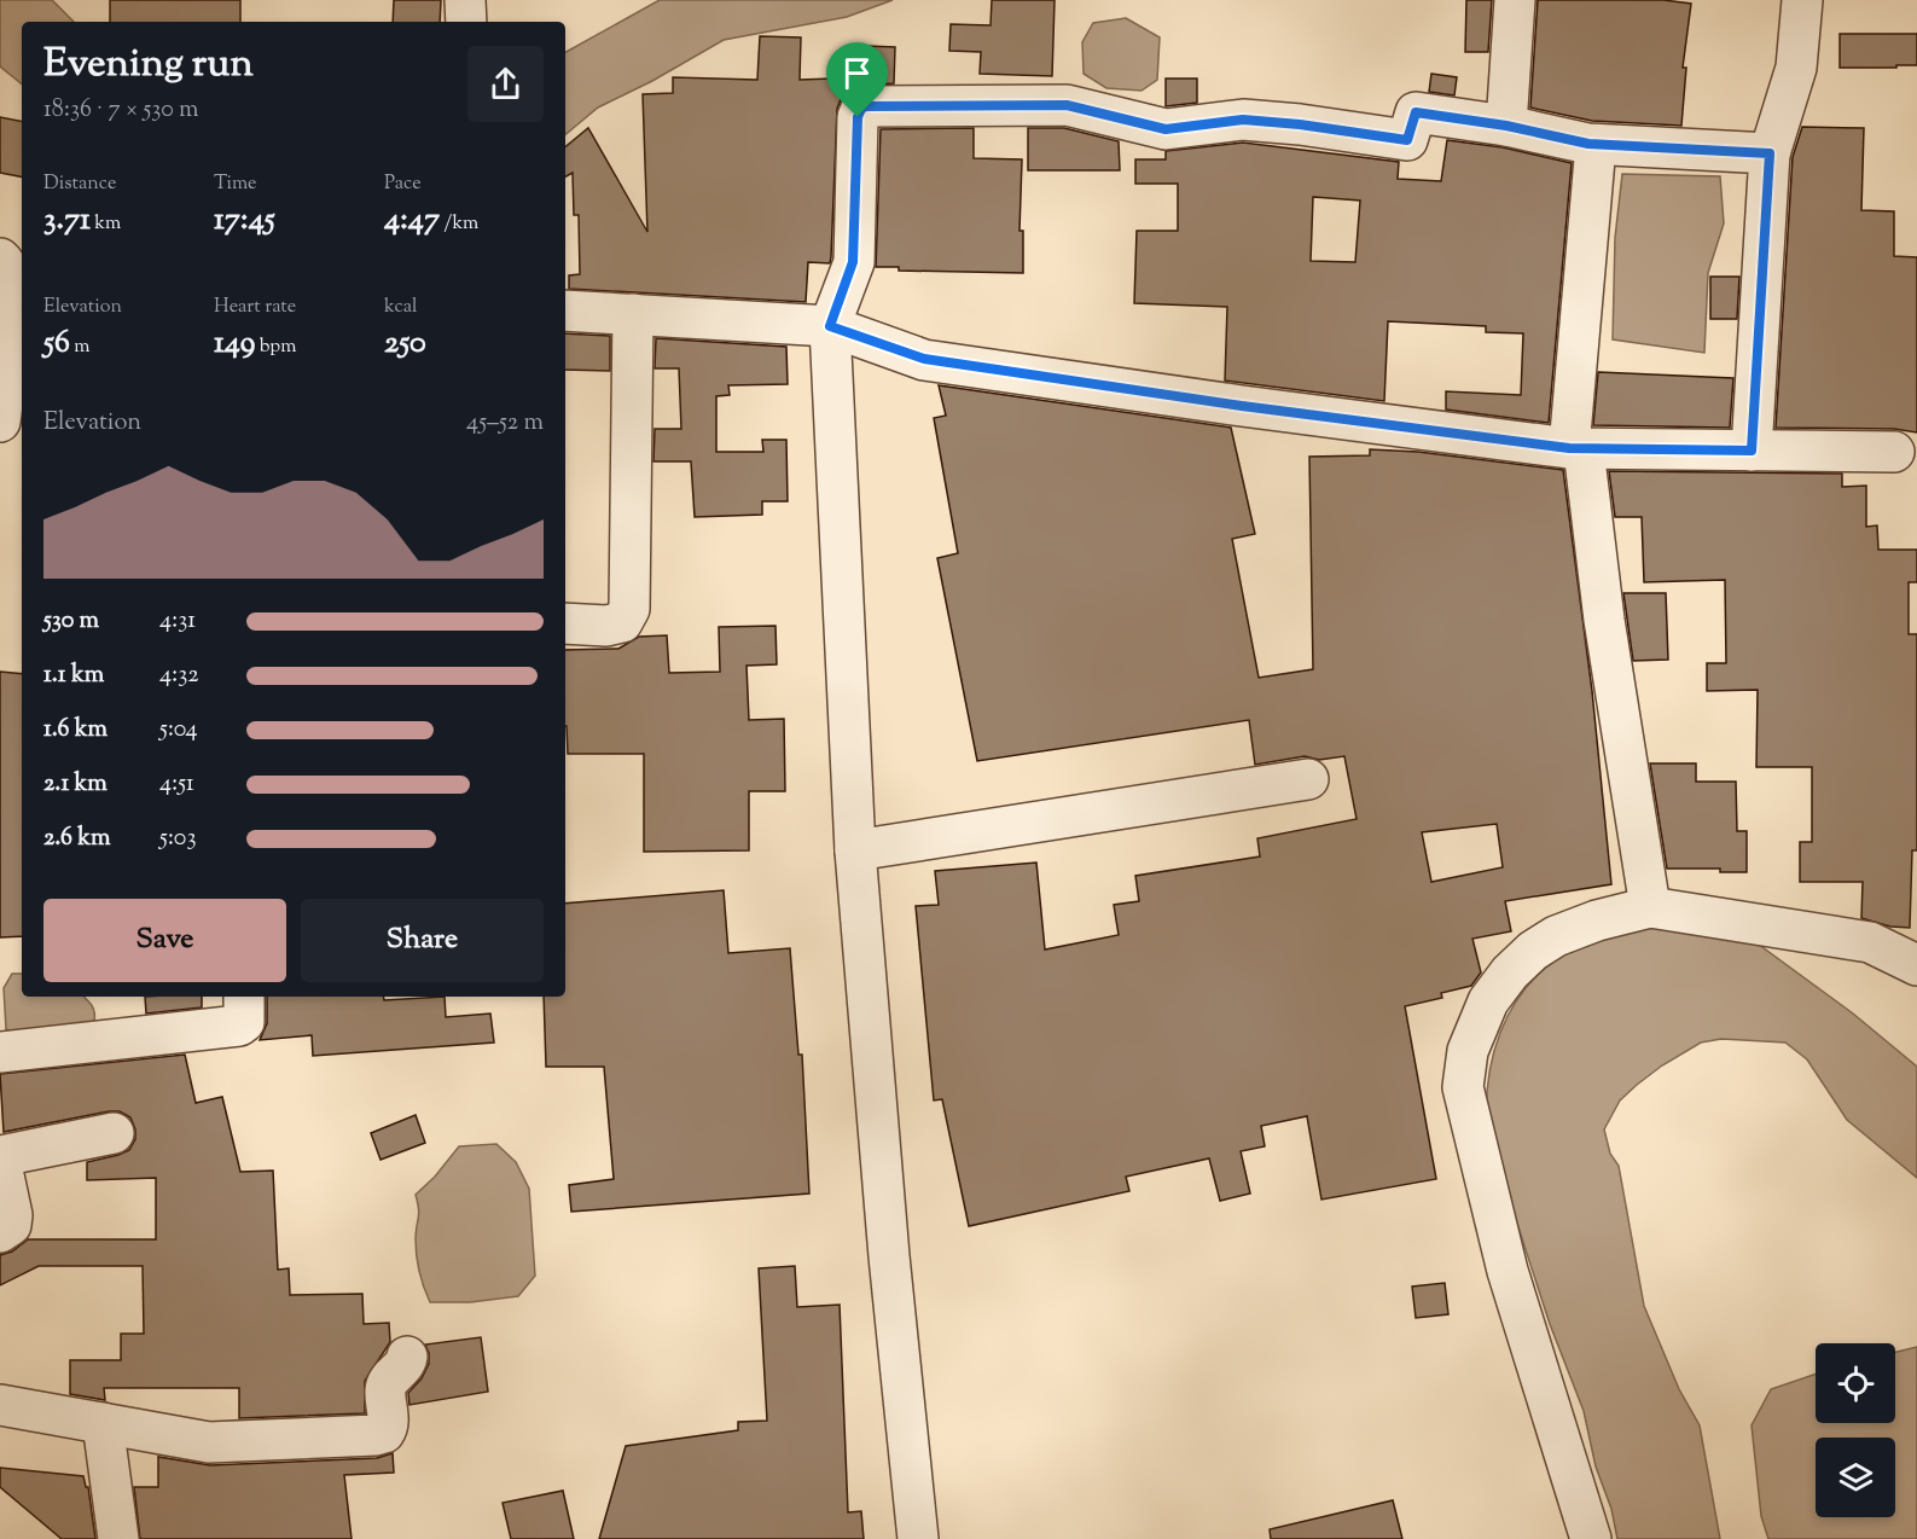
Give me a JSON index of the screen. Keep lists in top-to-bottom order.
{
  "page": {
    "heading": ["Evening run", "18:36 · 7 × 530 m"],
    "stats": [
      ["Distance", "3.71 km"],
      ["Time", "17:45"],
      ["Pace", "4:47 /km"],
      ["Elevation", "56 m"],
      ["Heart rate", "149 bpm"],
      ["kcal", "250"]
    ],
    "chart": ["Elevation", "45–52 m"],
    "list": [
      {
        "name": "530 m",
        "note": "4:31"
      },
      {
        "name": "1.1 km",
        "note": "4:32"
      },
      {
        "name": "1.6 km",
        "note": "5:04"
      },
      {
        "name": "2.1 km",
        "note": "4:51"
      },
      {
        "name": "2.6 km",
        "note": "5:03"
      }
    ],
    "buttons": ["Save", "Share"]
  }
}
